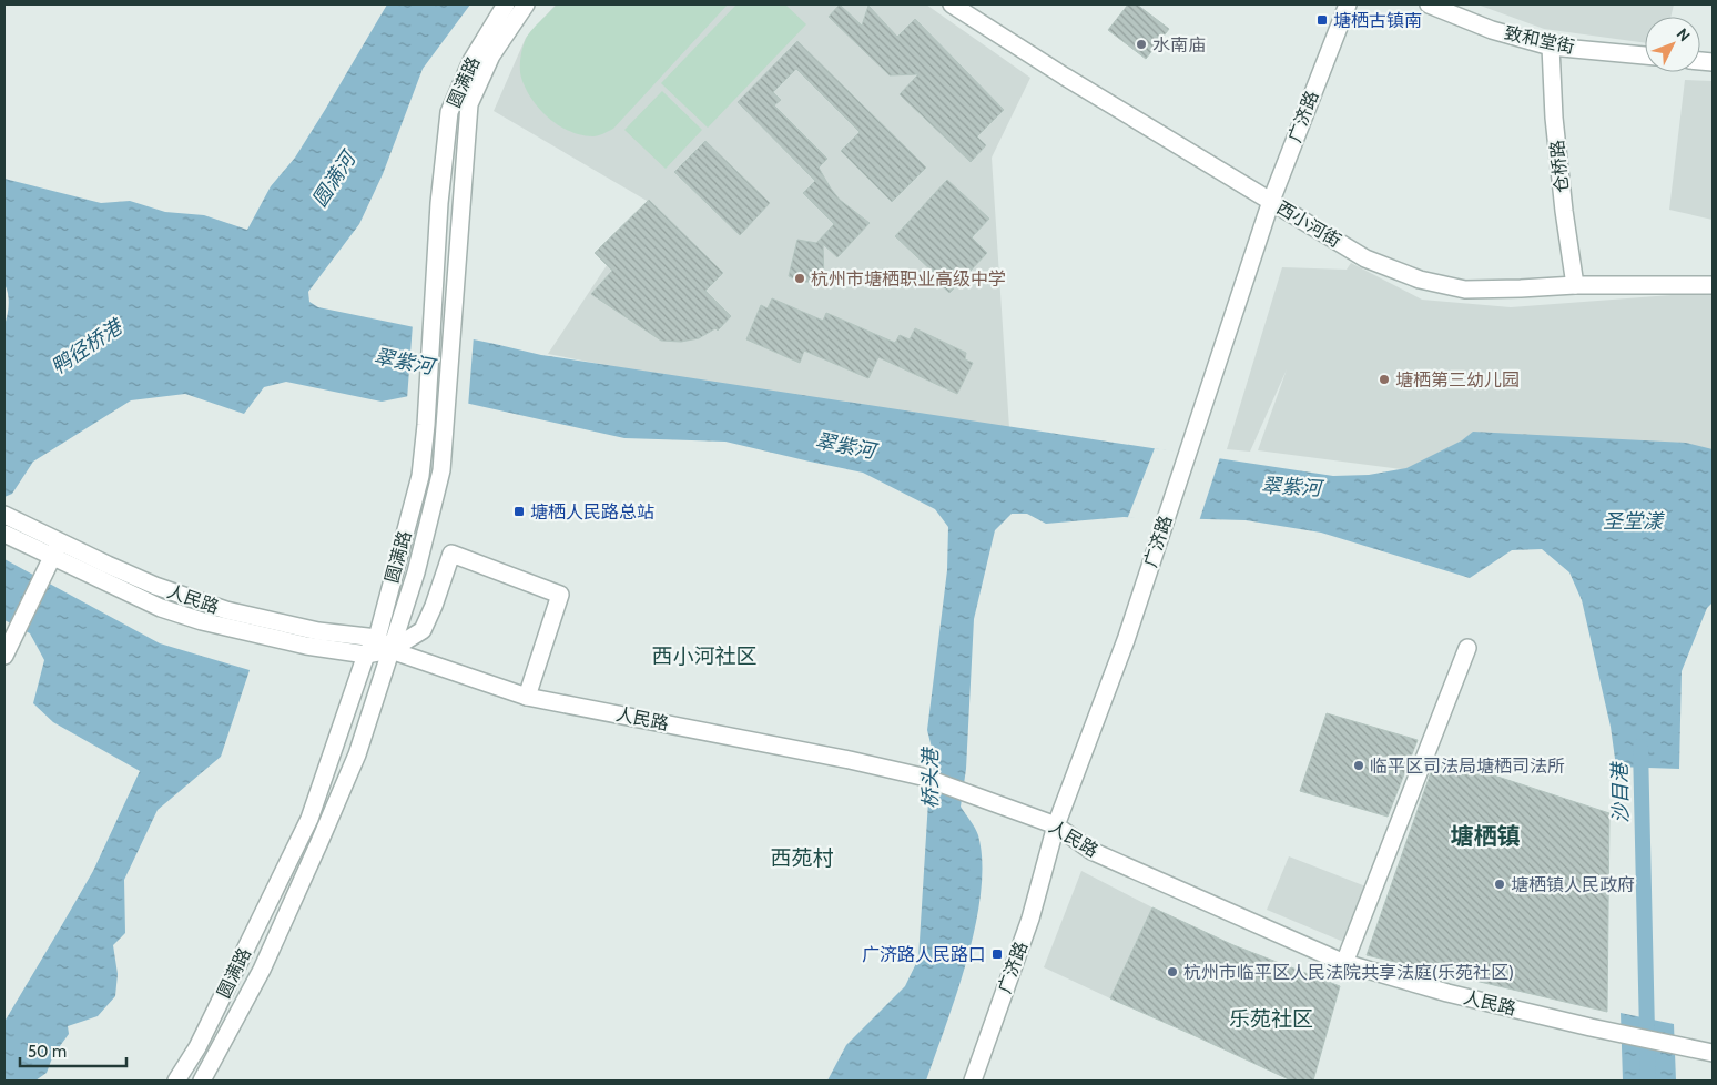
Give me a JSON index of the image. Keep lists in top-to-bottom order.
{
  "streets": {
    "street": [
      "致和堂街",
      "圆满路",
      "广济路",
      "仓桥路",
      "西小河街",
      "人民路"
    ]
  },
  "crossings": [
    ["致和堂街", "仓桥路"],
    ["圆满路", "人民路"],
    ["广济路", "西小河街"],
    ["广济路", "人民路"],
    ["仓桥路", "西小河街"]
  ],
  "districts": [
    "西小河社区",
    "塘栖镇",
    "西苑村",
    "乐苑社区"
  ],
  "water": [
    "圆满河",
    "鸭径桥港",
    "翠紫河",
    "圣堂漾",
    "桥头港",
    "沙目港"
  ],
  "places": {
    "transit": ["塘栖古镇南", "塘栖人民路总站", "广济路人民路口"],
    "other": [
      "水南庙",
      "杭州市塘栖职业高级中学",
      "塘栖第三幼儿园",
      "临平区司法局塘栖司法所",
      "塘栖镇人民政府",
      "杭州市临平区人民法院共享法庭(乐苑社区)"
    ]
  },
  "scale_bar": "50 m",
  "north": "top right"
}
